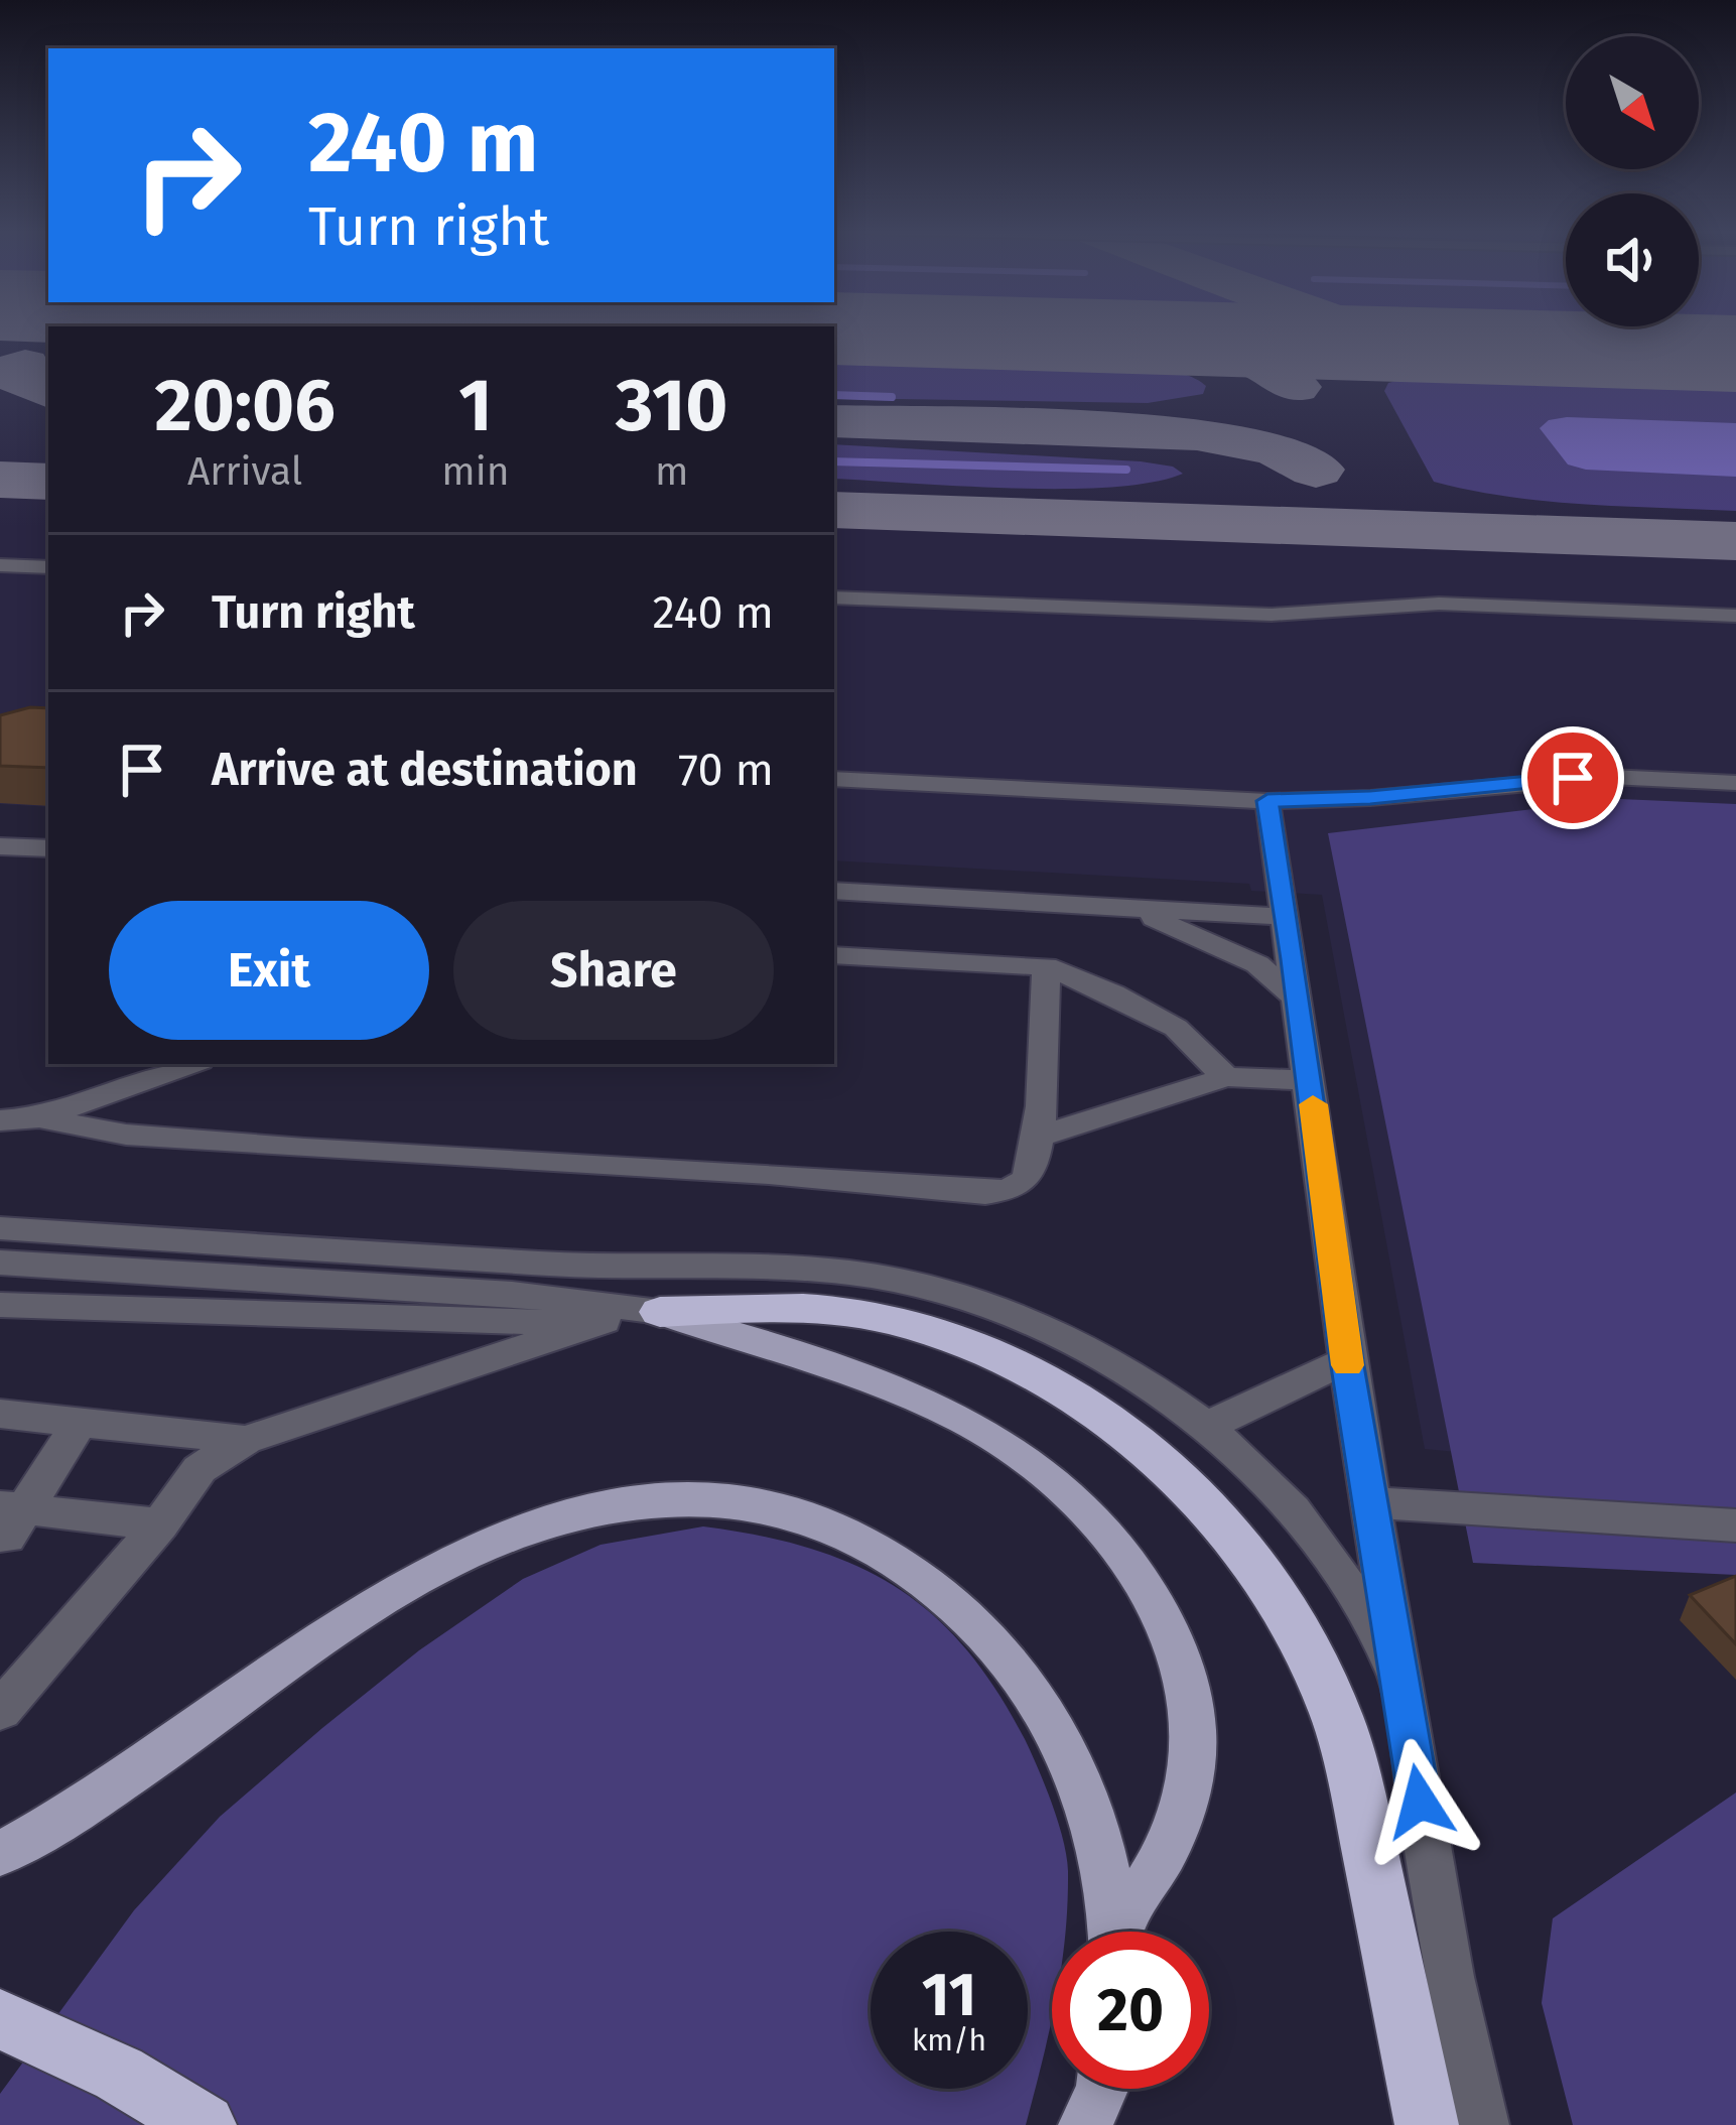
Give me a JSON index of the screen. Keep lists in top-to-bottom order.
{
  "north": "bottom right",
  "page": {
    "turn": ["240 m", "Turn right"],
    "eta": [
      "20:06",
      "Arrival",
      "1",
      "min",
      "310",
      "m"
    ],
    "list": [
      {
        "name": "Turn right",
        "value": "240 m"
      },
      {
        "name": "Arrive at destination",
        "value": "70 m"
      }
    ],
    "buttons": ["Exit", "Share"],
    "speed": "11 km/h",
    "limit": "20"
  }
}
